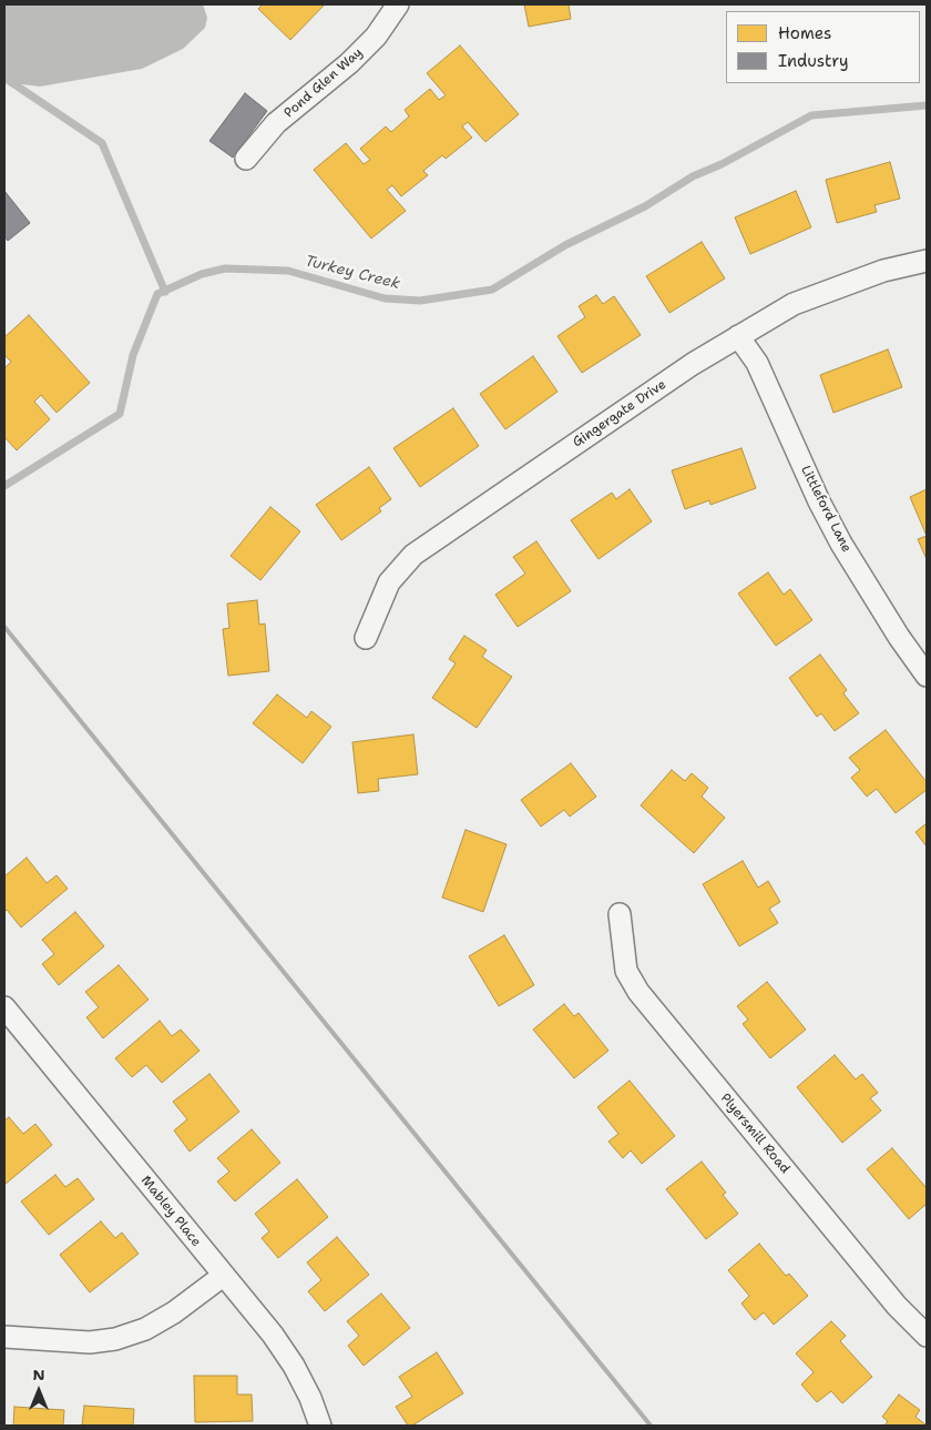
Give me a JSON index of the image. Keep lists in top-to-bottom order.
{
  "streets": {
    "street": [
      "Pond Glen Way",
      "Gingergate Drive",
      "Littleford Lane",
      "Plyersmill Road",
      "Mabley Place"
    ]
  },
  "crossings": [
    ["Gingergate Drive", "Littleford Lane"]
  ],
  "water": ["Turkey Creek"],
  "legend": ["Homes", "Industry"],
  "north": "top"
}
